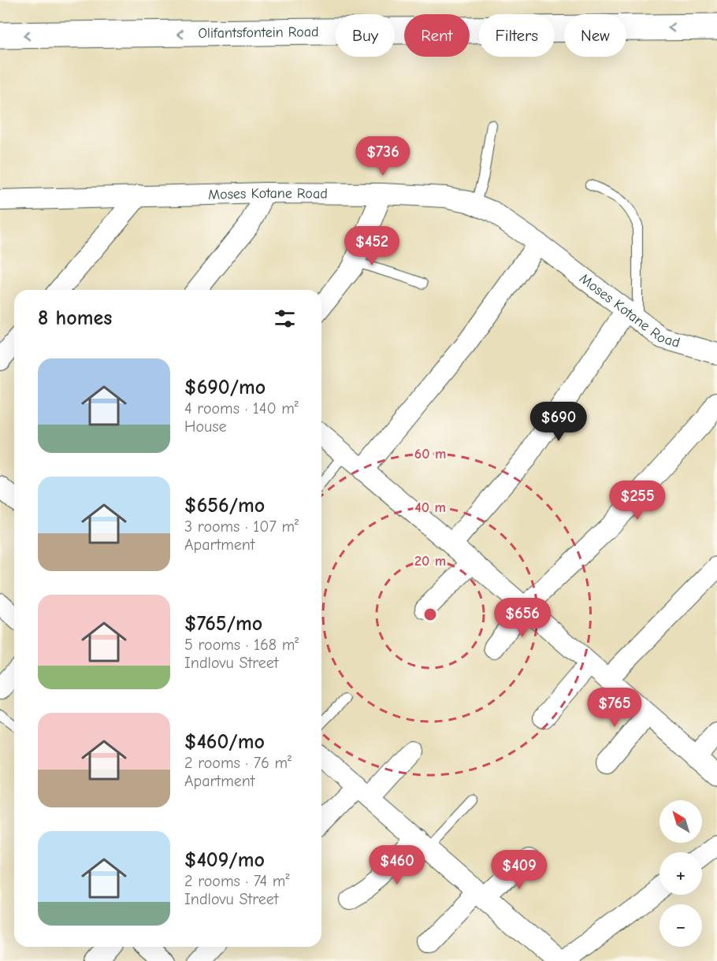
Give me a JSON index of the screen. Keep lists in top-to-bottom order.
{
  "streets": {
    "main road": ["Olifantsfontein Road"],
    "street": ["Moses Kotane Road"]
  },
  "one_way": ["Olifantsfontein Road"],
  "north": "top left",
  "page": {
    "chip": [
      "Buy",
      "Rent",
      "Filters",
      "New"
    ],
    "price": [
      "$736",
      "$452",
      "$690",
      "$255",
      "$656",
      "$765",
      "$460",
      "$409"
    ],
    "heading": "8 homes",
    "list": [
      {
        "name": "$690/mo",
        "note": "4 rooms · 140 m² · House"
      },
      {
        "name": "$656/mo",
        "note": "3 rooms · 107 m² · Apartment"
      },
      {
        "name": "$765/mo",
        "note": "5 rooms · 168 m² · Indlovu Street"
      },
      {
        "name": "$460/mo",
        "note": "2 rooms · 76 m² · Apartment"
      },
      {
        "name": "$409/mo",
        "note": "2 rooms · 74 m² · Indlovu Street"
      }
    ],
    "map_buttons": ["+", "−"]
  },
  "rings": ["60 m", "40 m", "20 m"]
}
